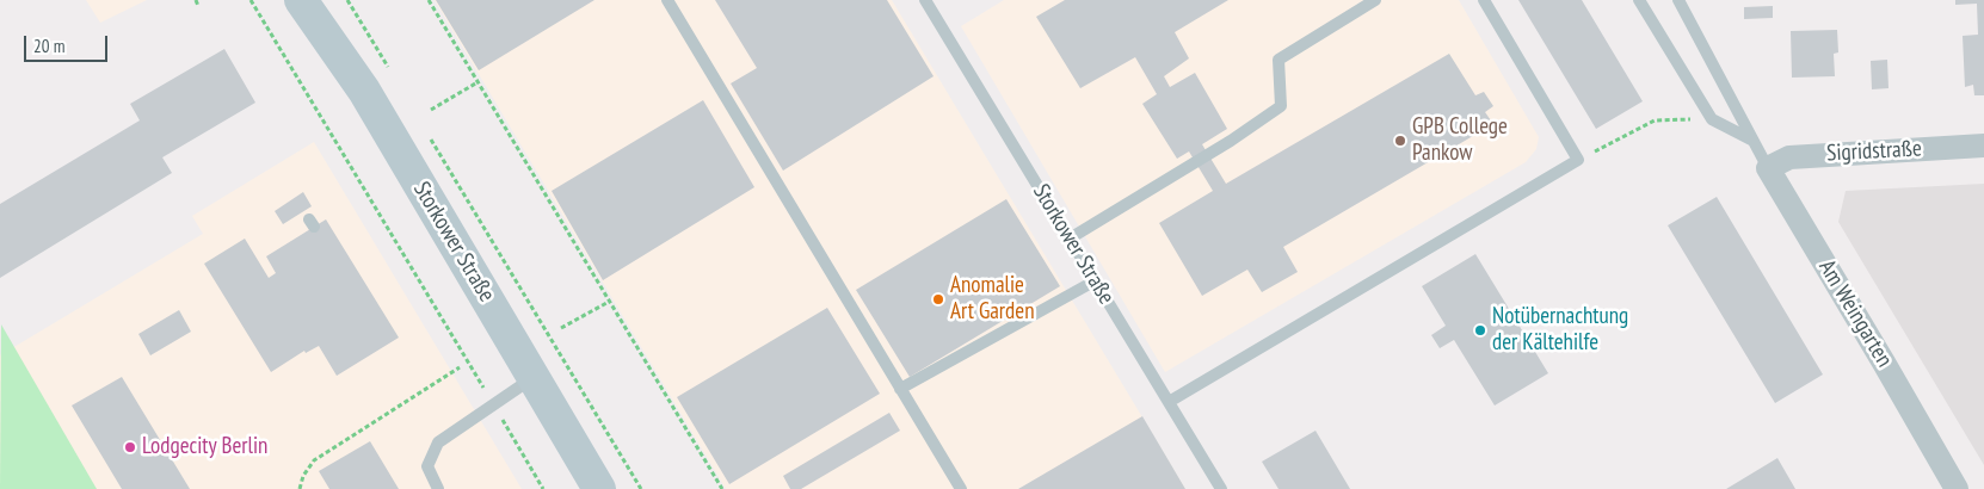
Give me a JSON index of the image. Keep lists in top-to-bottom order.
{
  "streets": {
    "main road": ["Storkower Straße"],
    "street": ["Sigridstraße", "Am Weingarten"]
  },
  "crossings": [
    ["Sigridstraße", "Am Weingarten"]
  ],
  "places": [
    "GPB College Pankow",
    "Anomalie Art Garden",
    "Notübernachtung der Kältehilfe",
    "Lodgecity Berlin"
  ],
  "scale_bar": "20 m"
}
